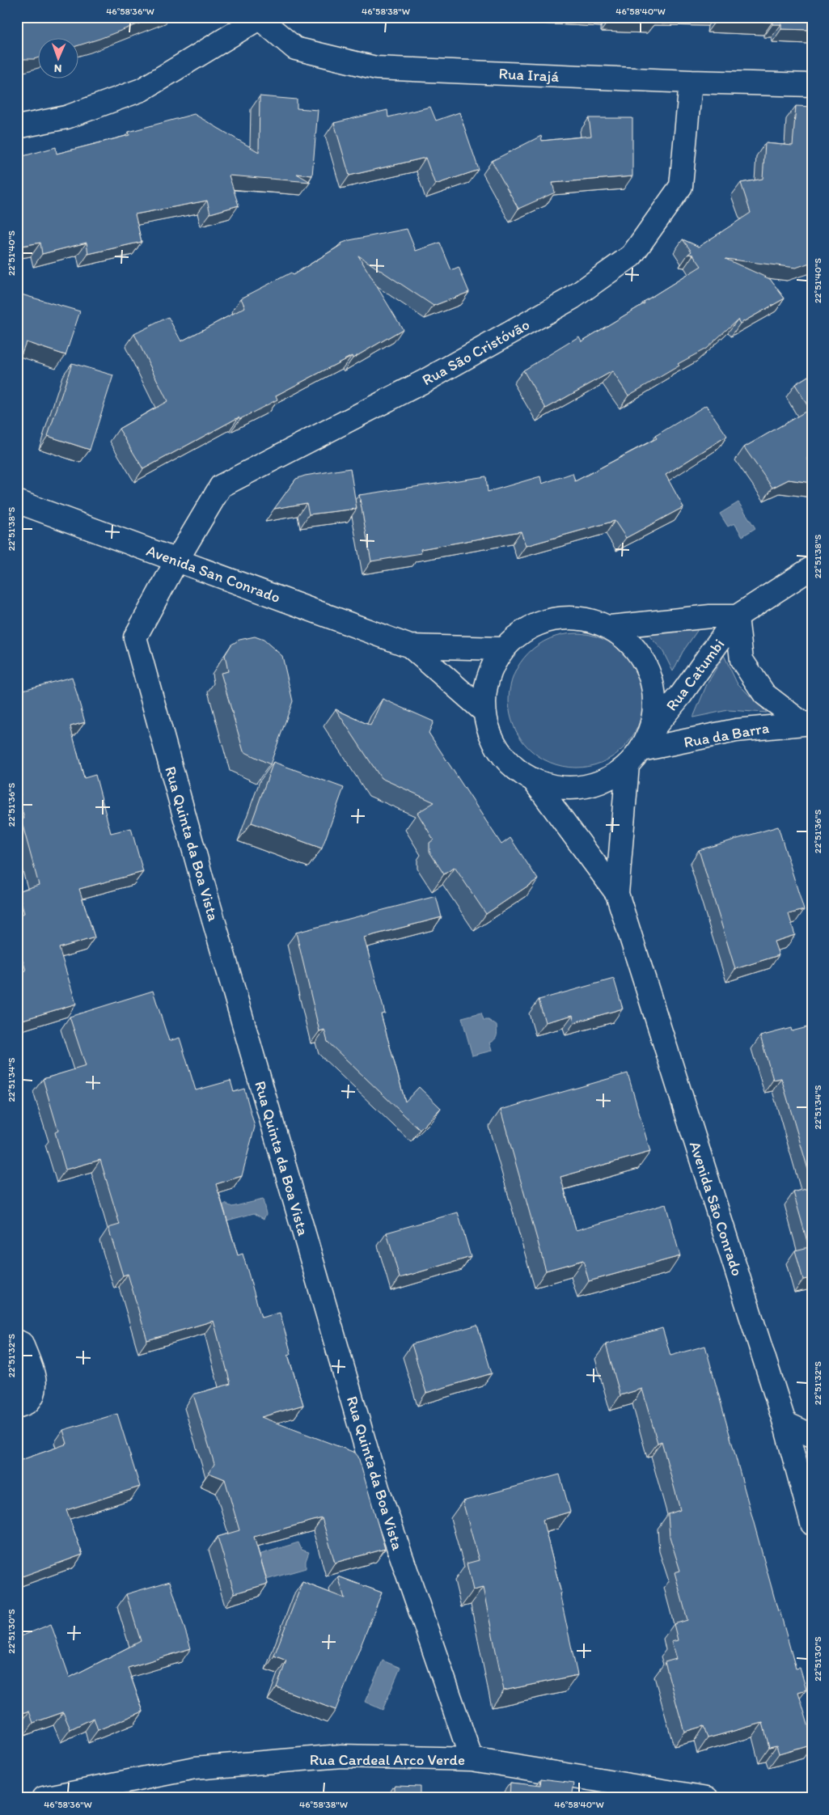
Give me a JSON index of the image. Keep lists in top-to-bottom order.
{
  "streets": {
    "street": [
      "Rua Irajá",
      "Rua São Cristóvão",
      "Avenida San Conrado",
      "Rua Catumbi",
      "Rua da Barra",
      "Rua Quinta da Boa Vista",
      "Avenida São Conrado",
      "Rua Cardeal Arco Verde"
    ]
  },
  "crossings": [
    ["Rua Irajá", "Rua São Cristóvão"],
    ["Rua São Cristóvão", "Avenida San Conrado"],
    ["Rua São Cristóvão", "Rua Quinta da Boa Vista"],
    ["Avenida San Conrado", "Rua Quinta da Boa Vista"],
    ["Rua Catumbi", "Rua da Barra"],
    ["Rua Catumbi", "Avenida São Conrado"],
    ["Rua da Barra", "Avenida São Conrado"],
    ["Rua Quinta da Boa Vista", "Rua Cardeal Arco Verde"]
  ],
  "north": "bottom",
  "coordinates": [
    "46°58'36\"W",
    "46°58'38\"W",
    "46°58'40\"W",
    "22°51'40\"S",
    "22°51'38\"S",
    "22°51'36\"S",
    "22°51'34\"S",
    "22°51'32\"S",
    "22°51'30\"S"
  ]
}
